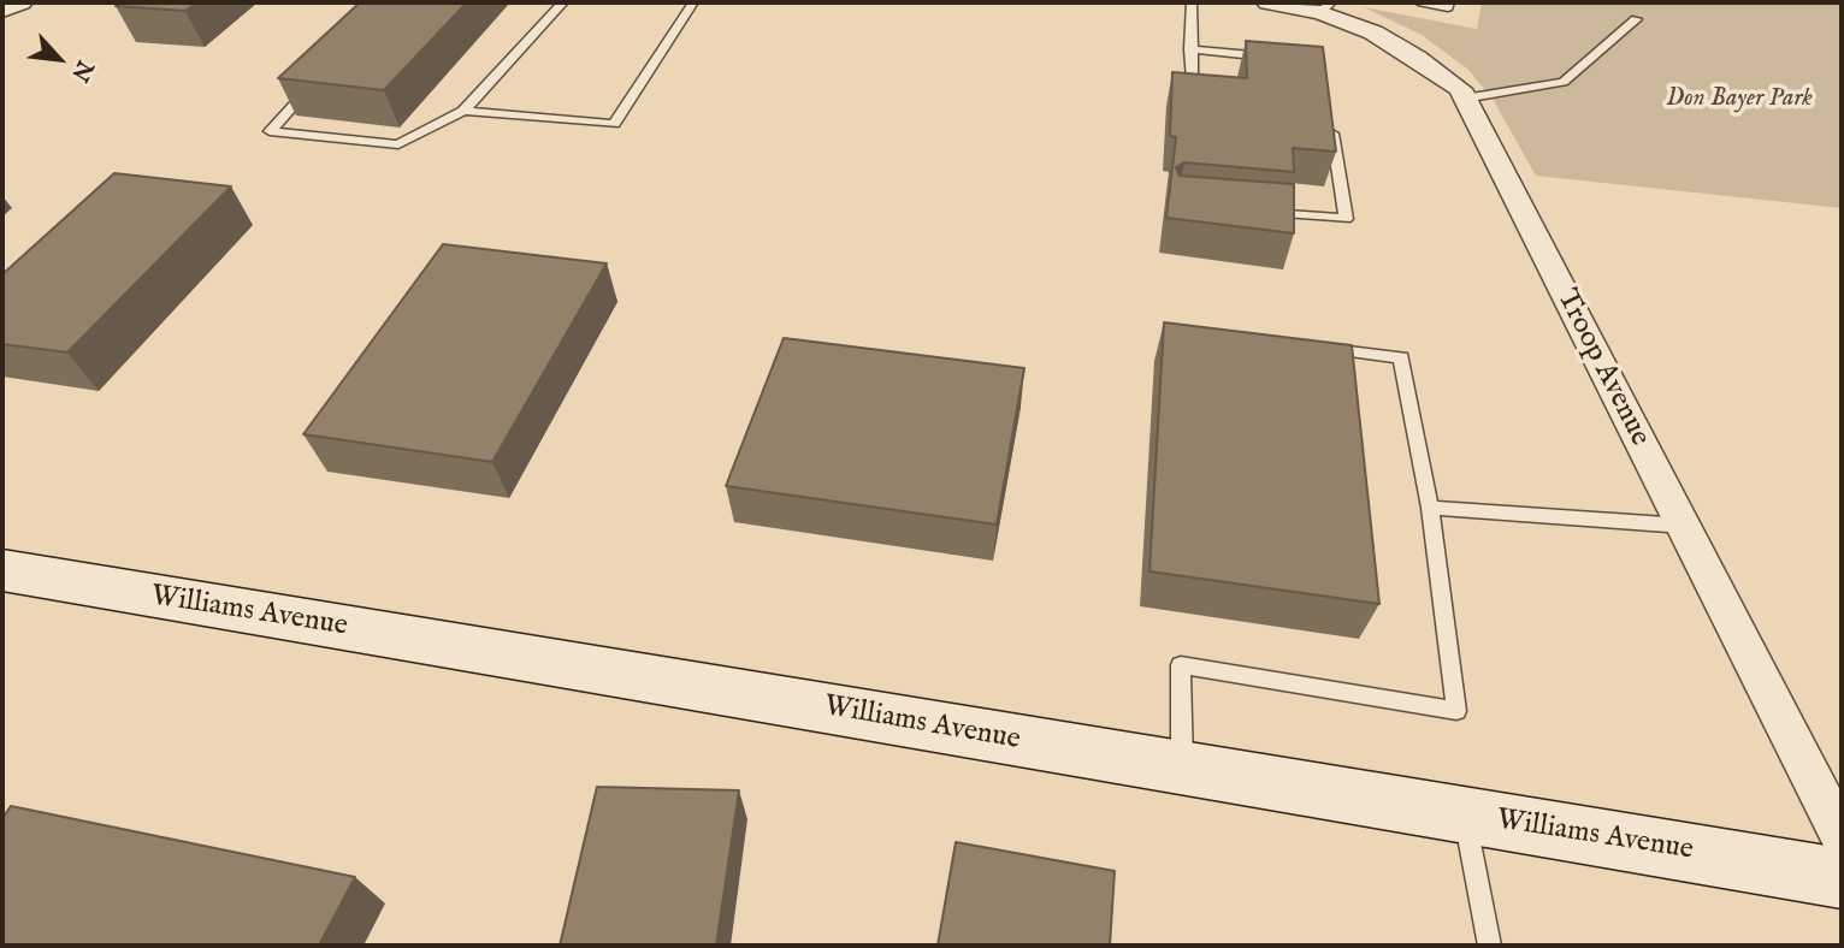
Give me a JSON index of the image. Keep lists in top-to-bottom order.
{
  "streets": {
    "street": ["Troop Avenue", "Williams Avenue"]
  },
  "parks": ["Don Bayer Park"],
  "north": "bottom right"
}
